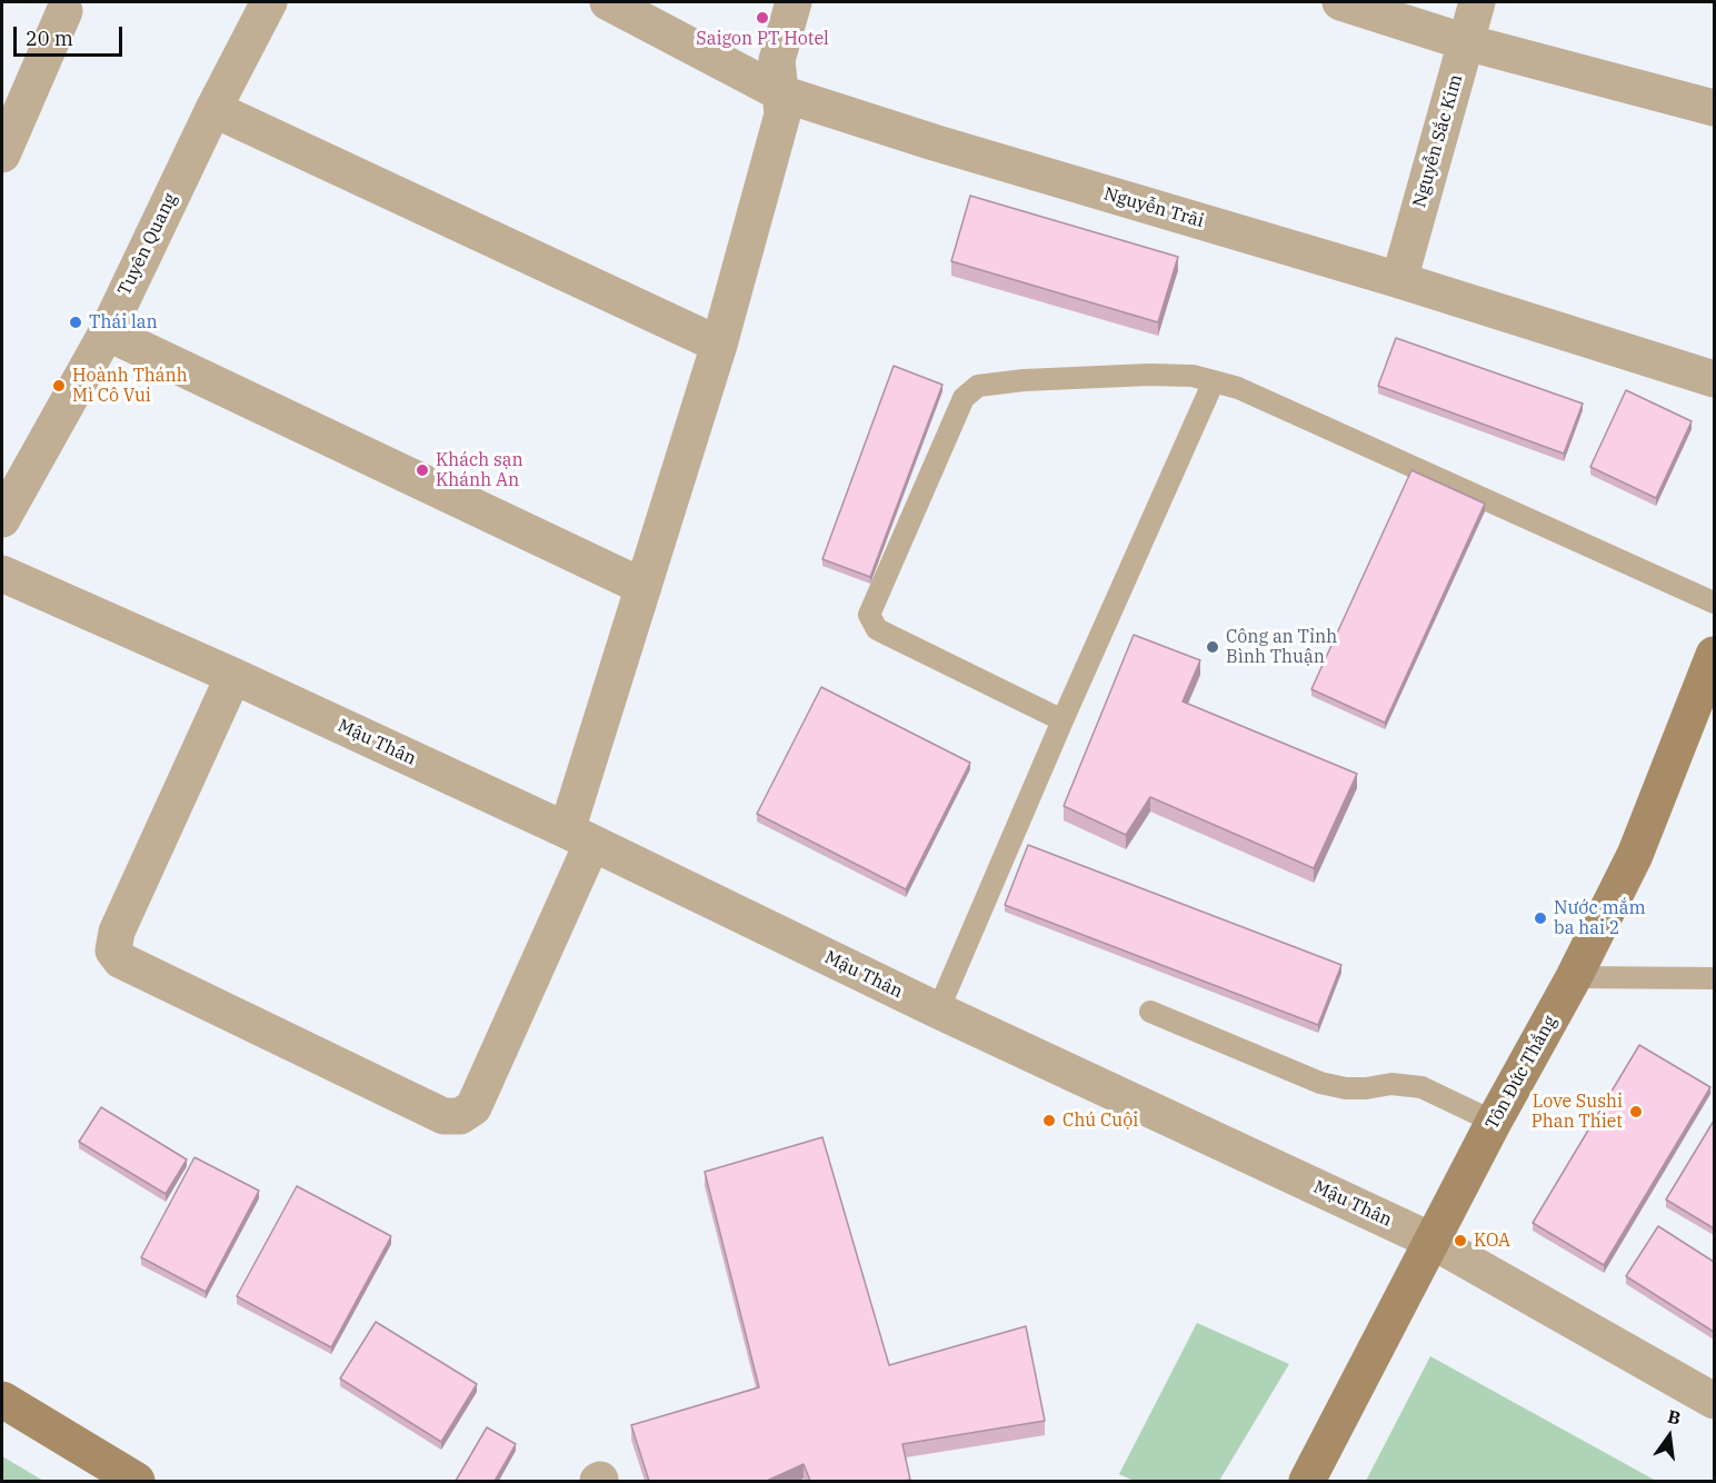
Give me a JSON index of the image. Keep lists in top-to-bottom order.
{
  "streets": {
    "street": [
      "Nguyễn Sắc Kim",
      "Nguyễn Trãi",
      "Tuyên Quang",
      "Mậu Thân",
      "Tôn Đức Thắng"
    ]
  },
  "crossings": [
    ["Nguyễn Sắc Kim", "Nguyễn Trãi"],
    ["Mậu Thân", "Tôn Đức Thắng"]
  ],
  "places": [
    "Saigon PT Hotel",
    "Thái lan",
    "Hoành Thánh Mì Cô Vui",
    "Khách sạn Khánh An",
    "Công an Tỉnh Bình Thuận",
    "Nước mắm ba hai 2",
    "Love Sushi Phan Thiet",
    "Chú Cuội",
    "KOA"
  ],
  "scale_bar": "20 m",
  "north": "top"
}
